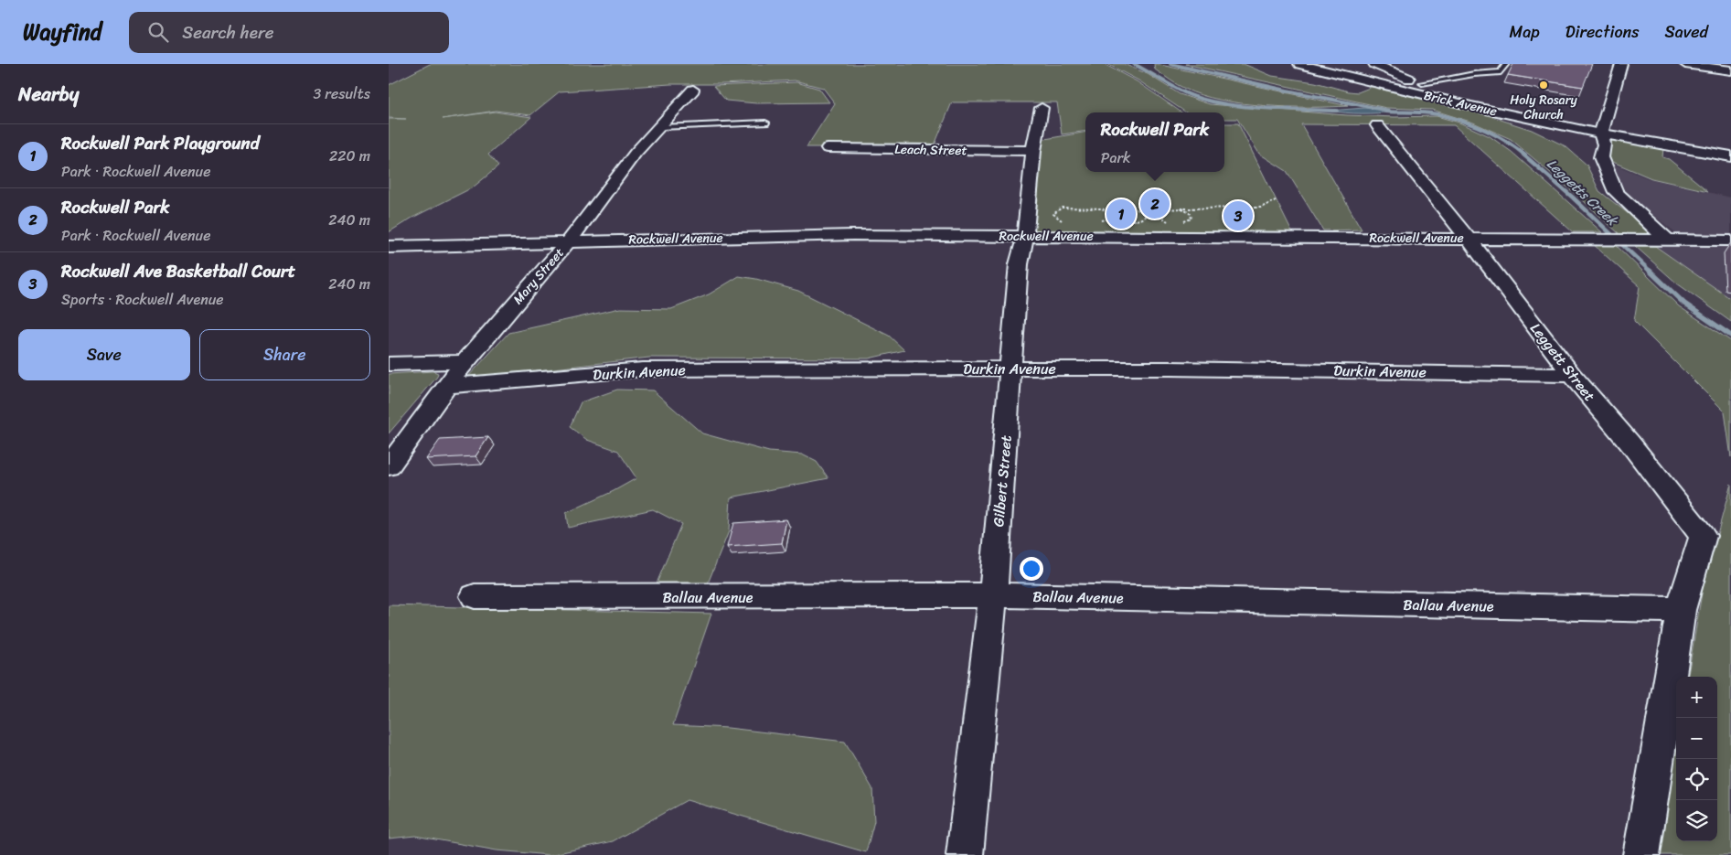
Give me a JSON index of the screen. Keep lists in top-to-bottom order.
{
  "streets": {
    "street": [
      "Brick Avenue",
      "Leach Street",
      "Rockwell Avenue",
      "Mary Street",
      "Leggett Street",
      "Durkin Avenue",
      "Gilbert Street",
      "Ballau Avenue"
    ]
  },
  "crossings": [
    ["Leach Street", "Gilbert Street"],
    ["Rockwell Avenue", "Mary Street"],
    ["Rockwell Avenue", "Leggett Street"],
    ["Rockwell Avenue", "Gilbert Street"],
    ["Mary Street", "Durkin Avenue"],
    ["Leggett Street", "Durkin Avenue"],
    ["Leggett Street", "Ballau Avenue"],
    ["Durkin Avenue", "Gilbert Street"],
    ["Gilbert Street", "Ballau Avenue"]
  ],
  "water": ["Leggetts Creek"],
  "places": ["Holy Rosary Church"],
  "page": {
    "header": "Wayfind",
    "search": "Search here",
    "nav": ["Map", "Directions", "Saved"],
    "heading": ["Nearby", "3 results"],
    "popup": ["Rockwell Park", "Park"],
    "list": [
      {
        "mark": "1",
        "name": "Rockwell Park Playground",
        "note": "Park · Rockwell Avenue",
        "value": "220 m"
      },
      {
        "mark": "2",
        "name": "Rockwell Park",
        "note": "Park · Rockwell Avenue",
        "value": "240 m"
      },
      {
        "mark": "3",
        "name": "Rockwell Ave Basketball Court",
        "note": "Sports · Rockwell Avenue",
        "value": "240 m"
      }
    ],
    "pins": ["2", "1", "3"],
    "buttons": ["Save", "Share"],
    "map_buttons": ["+", "−"]
  }
}
